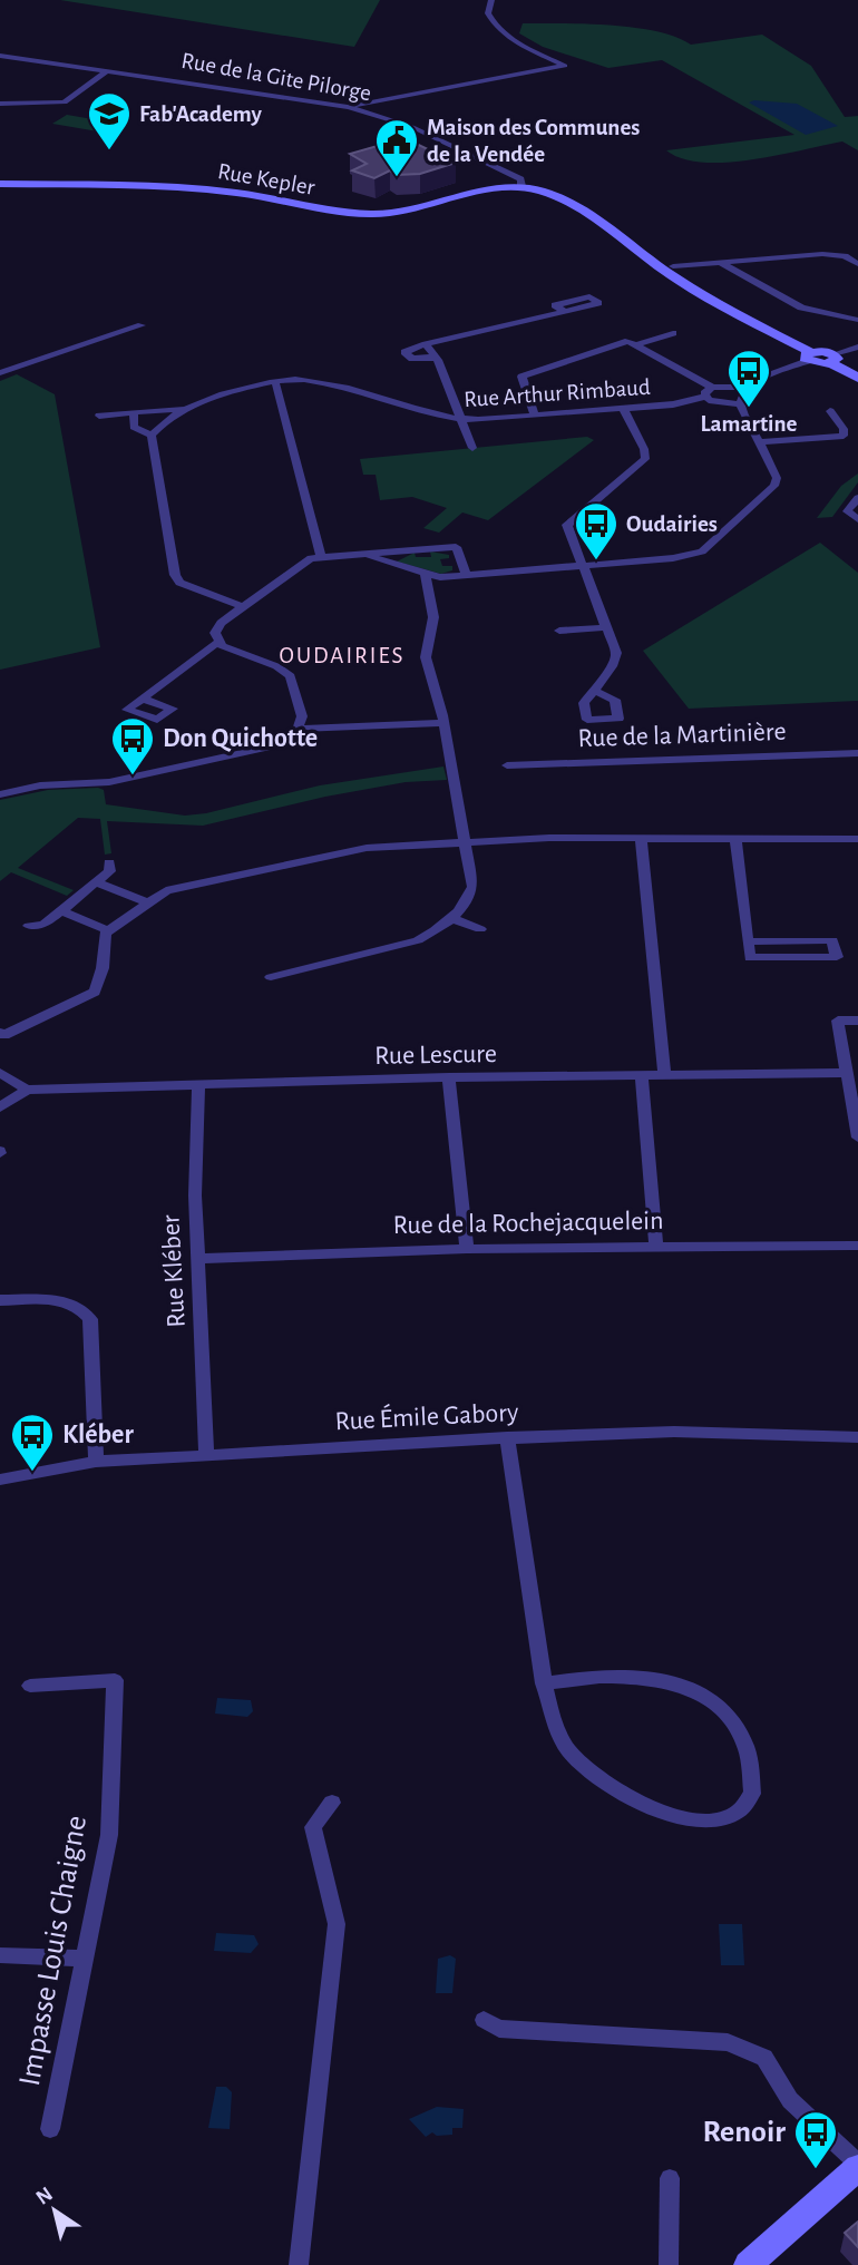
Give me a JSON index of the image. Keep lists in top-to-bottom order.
{
  "streets": {
    "street": [
      "Rue de la Gite Pilorge",
      "Rue Kepler",
      "Rue Arthur Rimbaud",
      "Rue de la Martinière",
      "Rue Lescure",
      "Rue de la Rochejacquelein",
      "Rue Kléber",
      "Rue Émile Gabory",
      "Impasse Louis Chaigne"
    ]
  },
  "crossings": [
    ["Rue de la Gite Pilorge", "Rue Kepler"],
    ["Rue Lescure", "Rue Kléber"],
    ["Rue de la Rochejacquelein", "Rue Kléber"],
    ["Rue Kléber", "Rue Émile Gabory"]
  ],
  "districts": ["OUDAIRIES"],
  "places": {
    "school or university": ["Fab'Academy"],
    "public building": ["Maison des Communes de la Vendée"],
    "bus stop": [
      "Lamartine",
      "Oudairies",
      "Don Quichotte",
      "Kléber",
      "Renoir"
    ]
  },
  "north": "top left"
}
